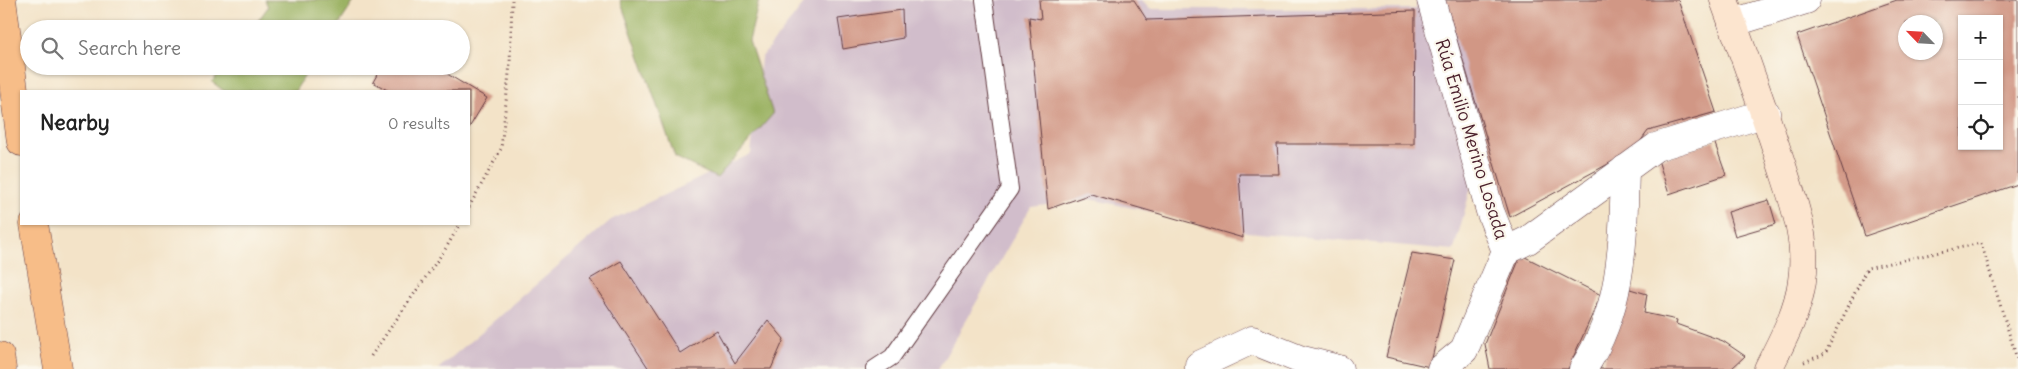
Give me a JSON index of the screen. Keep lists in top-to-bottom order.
{
  "streets": {
    "street": ["Rúa Emilio Merino Losada"]
  },
  "north": "top left",
  "page": {
    "map_buttons": ["+", "−"],
    "search": "Search here",
    "heading": ["Nearby", "0 results"]
  }
}
